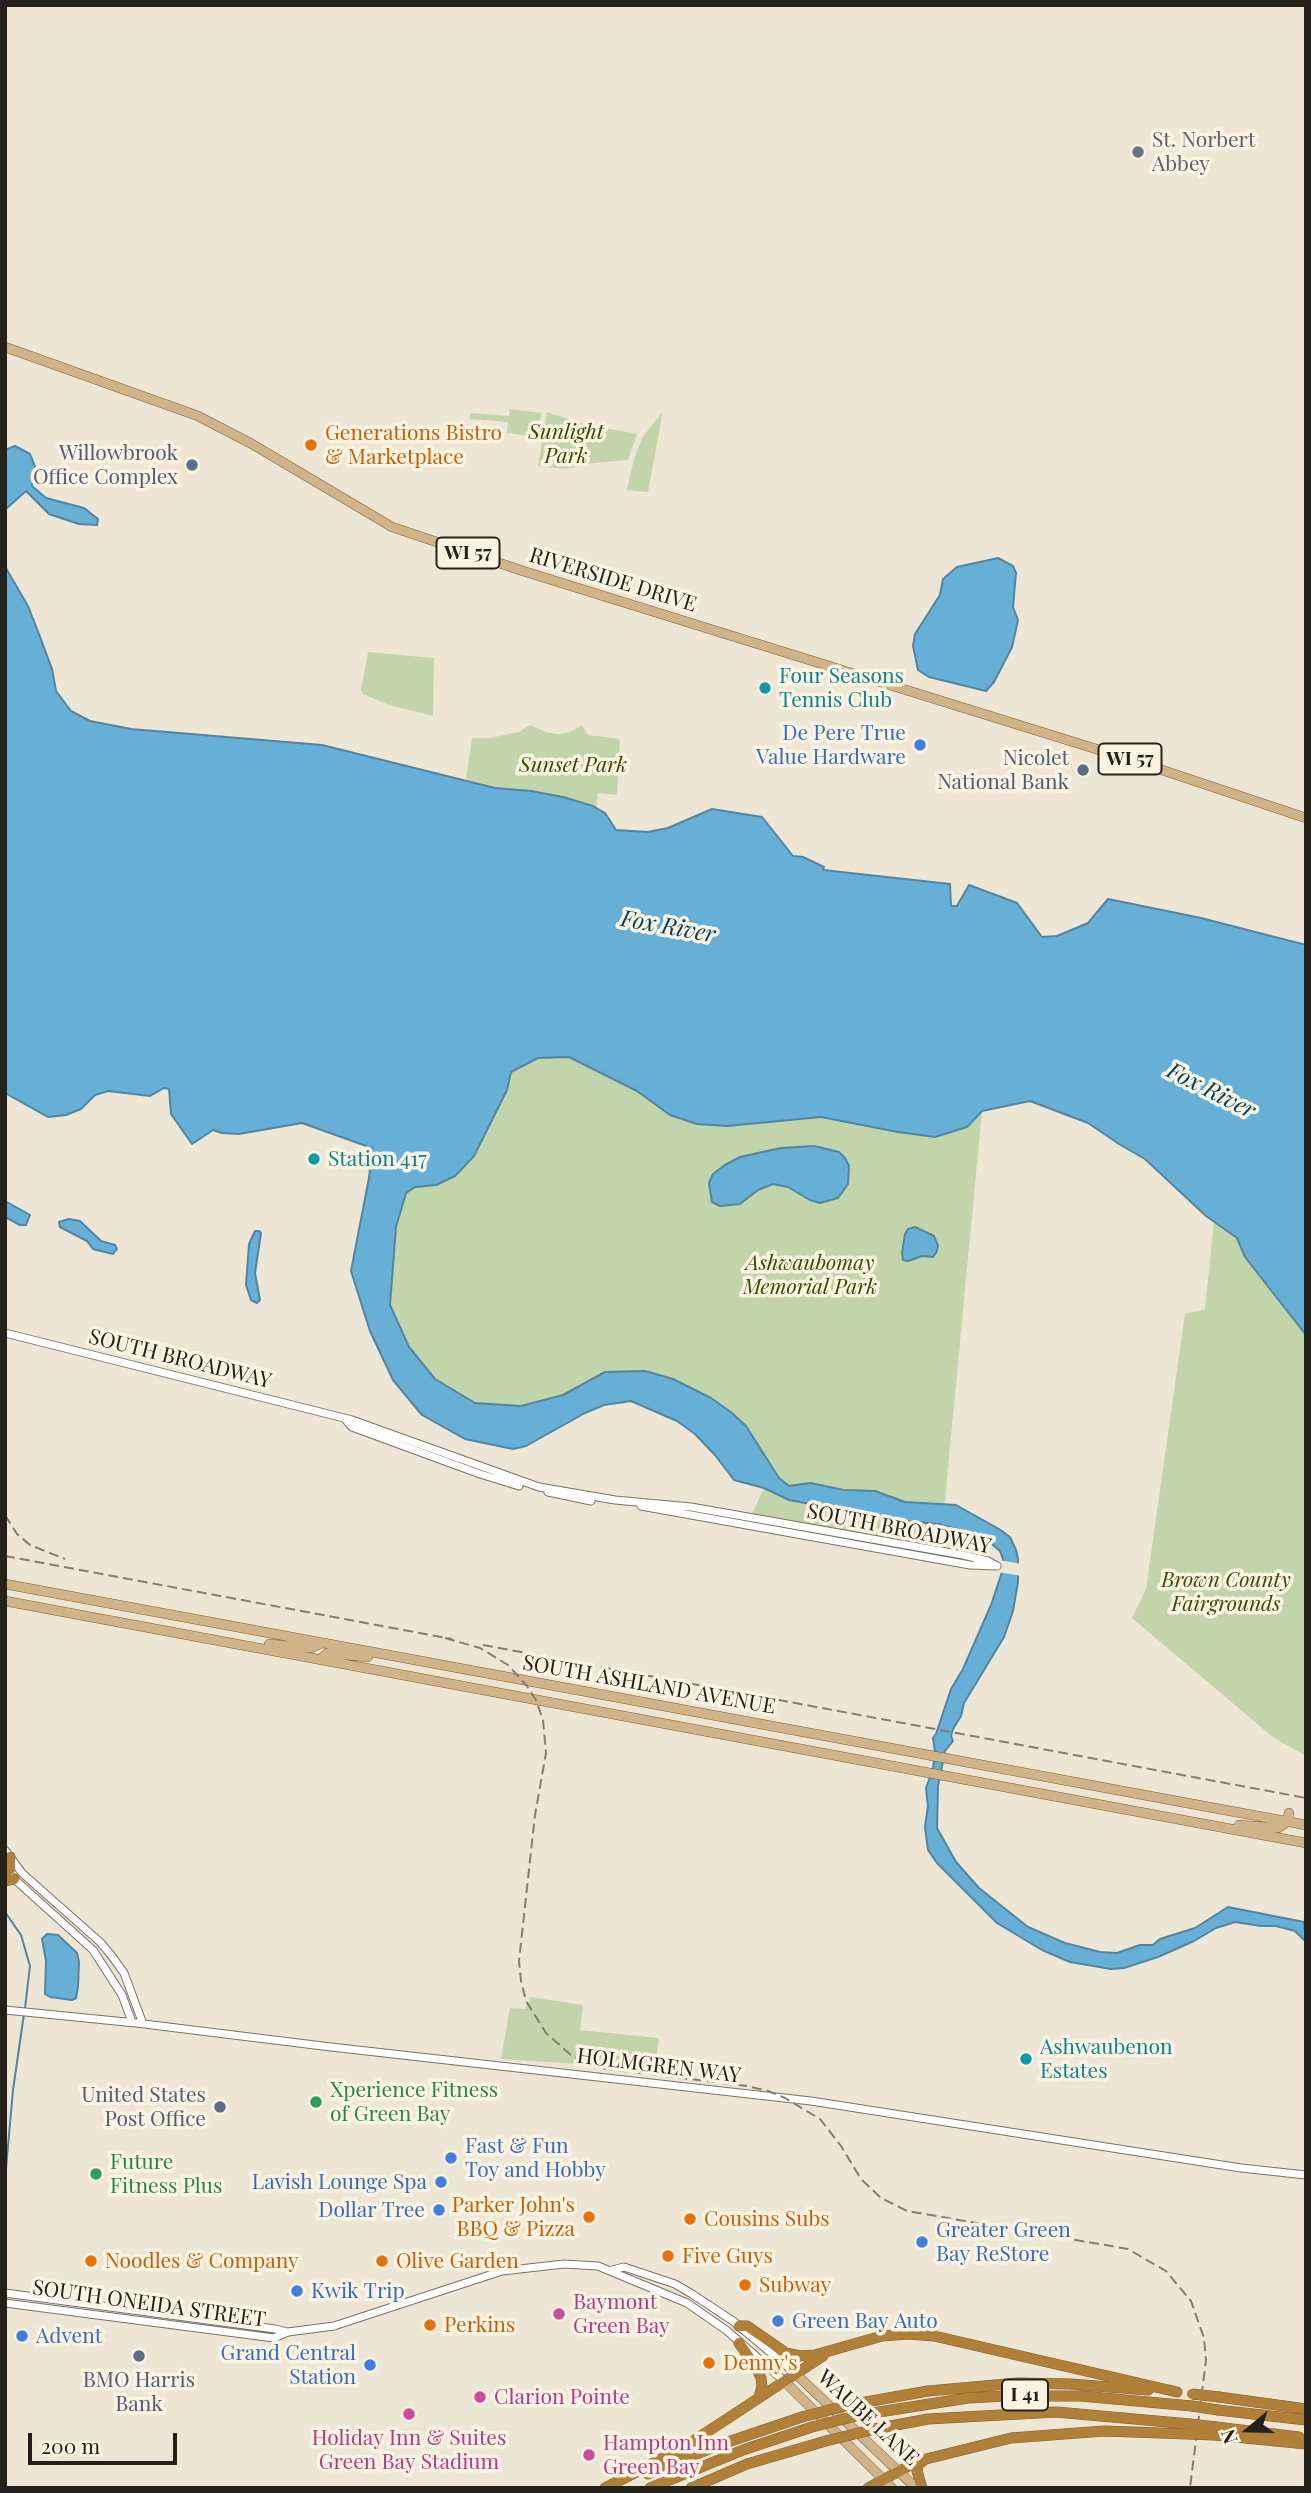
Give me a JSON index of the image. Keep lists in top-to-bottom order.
{
  "streets": {
    "highway": ["I 41"],
    "main road": [
      "WI 57",
      "RIVERSIDE DRIVE",
      "SOUTH ASHLAND AVENUE",
      "WAUBE LANE"
    ],
    "street": ["SOUTH BROADWAY", "HOLMGREN WAY", "SOUTH ONEIDA STREET"]
  },
  "crossings": [
    ["SOUTH ONEIDA STREET", "WAUBE LANE"]
  ],
  "water": ["Fox River"],
  "parks": [
    "Sunlight Park",
    "Sunset Park",
    "Ashwaubomay Memorial Park",
    "Brown County Fairgrounds"
  ],
  "places": [
    "St. Norbert Abbey",
    "Generations Bistro & Marketplace",
    "Willowbrook Office Complex",
    "Four Seasons Tennis Club",
    "De Pere True Value Hardware",
    "Nicolet National Bank",
    "Station 417",
    "Ashwaubenon Estates",
    "Xperience Fitness of Green Bay",
    "United States Post Office",
    "Fast & Fun Toy and Hobby",
    "Future Fitness Plus",
    "Lavish Lounge Spa",
    "Dollar Tree",
    "Parker John's BBQ & Pizza",
    "Cousins Subs",
    "Greater Green Bay ReStore",
    "Five Guys",
    "Noodles & Company",
    "Olive Garden",
    "Subway",
    "Kwik Trip",
    "Baymont Green Bay",
    "Green Bay Auto",
    "Perkins",
    "Advent",
    "BMO Harris Bank",
    "Denny's",
    "Grand Central Station",
    "Clarion Pointe",
    "Holiday Inn & Suites Green Bay Stadium",
    "Hampton Inn Green Bay"
  ],
  "scale_bar": "200 m",
  "north": "left"
}
